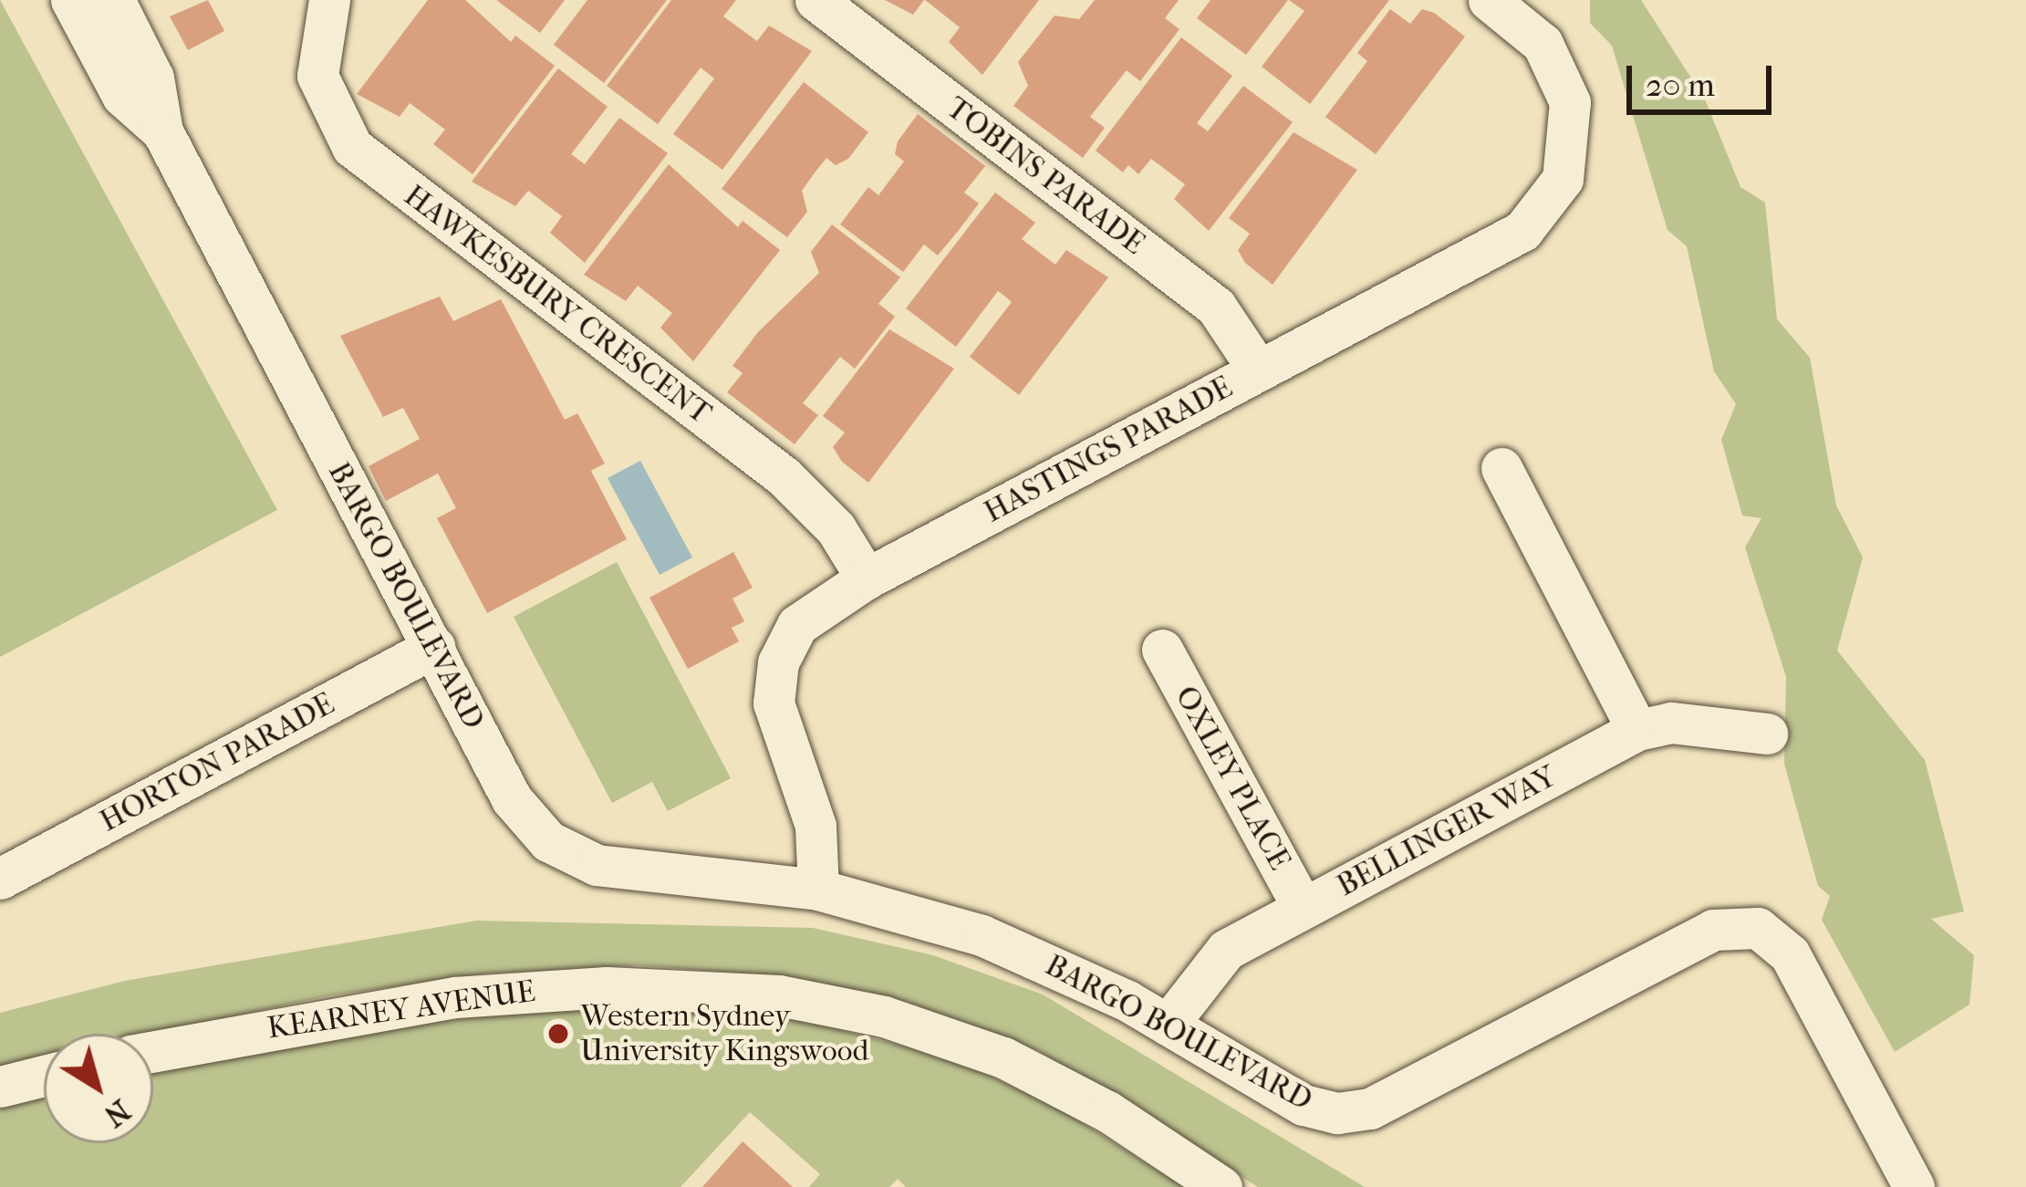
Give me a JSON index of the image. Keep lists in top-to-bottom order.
{
  "streets": {
    "street": [
      "TOBINS PARADE",
      "HAWKESBURY CRESCENT",
      "HASTINGS PARADE",
      "BARGO BOULEVARD",
      "HORTON PARADE",
      "OXLEY PLACE",
      "BELLINGER WAY",
      "KEARNEY AVENUE"
    ]
  },
  "crossings": [
    ["TOBINS PARADE", "HASTINGS PARADE"],
    ["HAWKESBURY CRESCENT", "HASTINGS PARADE"],
    ["HASTINGS PARADE", "BARGO BOULEVARD"],
    ["BARGO BOULEVARD", "HORTON PARADE"],
    ["BARGO BOULEVARD", "BELLINGER WAY"],
    ["OXLEY PLACE", "BELLINGER WAY"]
  ],
  "places": ["Western Sydney University Kingswood"],
  "scale_bar": "20 m",
  "north": "bottom right"
}
